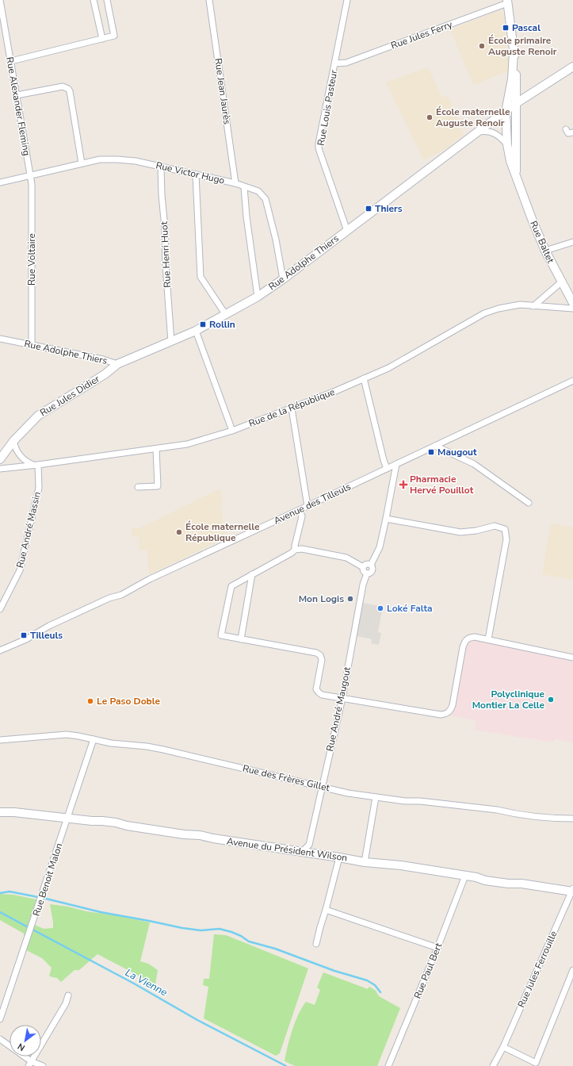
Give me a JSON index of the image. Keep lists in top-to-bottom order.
{
  "streets": {
    "street": [
      "Rue Jules Ferry",
      "Rue Jean Jaurès",
      "Rue Alexander Fleming",
      "Rue Louis Pasteur",
      "Rue Victor Hugo",
      "Rue Baltet",
      "Rue Henri Huot",
      "Rue Voltaire",
      "Rue Adolphe Thiers",
      "Rue Jules Didier",
      "Rue de la République",
      "Avenue des Tilleuls",
      "Rue André Massin",
      "Rue André Maugout",
      "Rue des Frères Gillet",
      "Avenue du Président Wilson",
      "Rue Benoit Malon",
      "Rue Jules Ferrouille",
      "Rue Paul Bert"
    ]
  },
  "crossings": [
    ["Rue Jules Ferry", "Rue Louis Pasteur"],
    ["Rue Jean Jaurès", "Rue Victor Hugo"],
    ["Rue Alexander Fleming", "Rue Victor Hugo"],
    ["Rue Alexander Fleming", "Rue Voltaire"],
    ["Rue Louis Pasteur", "Rue Adolphe Thiers"],
    ["Rue Victor Hugo", "Rue Henri Huot"],
    ["Rue Victor Hugo", "Rue Voltaire"],
    ["Rue Victor Hugo", "Rue Adolphe Thiers"],
    ["Rue Baltet", "Rue Adolphe Thiers"],
    ["Rue Henri Huot", "Rue Adolphe Thiers"],
    ["Rue Voltaire", "Rue Adolphe Thiers"],
    ["Rue Adolphe Thiers", "Rue Jules Didier"],
    ["Rue de la République", "Rue André Massin"],
    ["Rue André Maugout", "Rue des Frères Gillet"],
    ["Rue des Frères Gillet", "Rue Benoit Malon"],
    ["Avenue du Président Wilson", "Rue Benoit Malon"],
    ["Avenue du Président Wilson", "Rue Jules Ferrouille"],
    ["Avenue du Président Wilson", "Rue Paul Bert"]
  ],
  "water": ["La Vienne"],
  "places": {
    "transit": [
      "Pascal",
      "Thiers",
      "Rollin",
      "Maugout",
      "Tilleuls"
    ],
    "other": [
      "École primaire Auguste Renoir",
      "École maternelle Auguste Renoir",
      "École maternelle République",
      "Mon Logis",
      "Loké Falta",
      "Polyclinique Montier La Celle",
      "Le Paso Doble"
    ],
    "health": ["Pharmacie Hervé Pouillot"]
  },
  "north": "bottom left"
}
